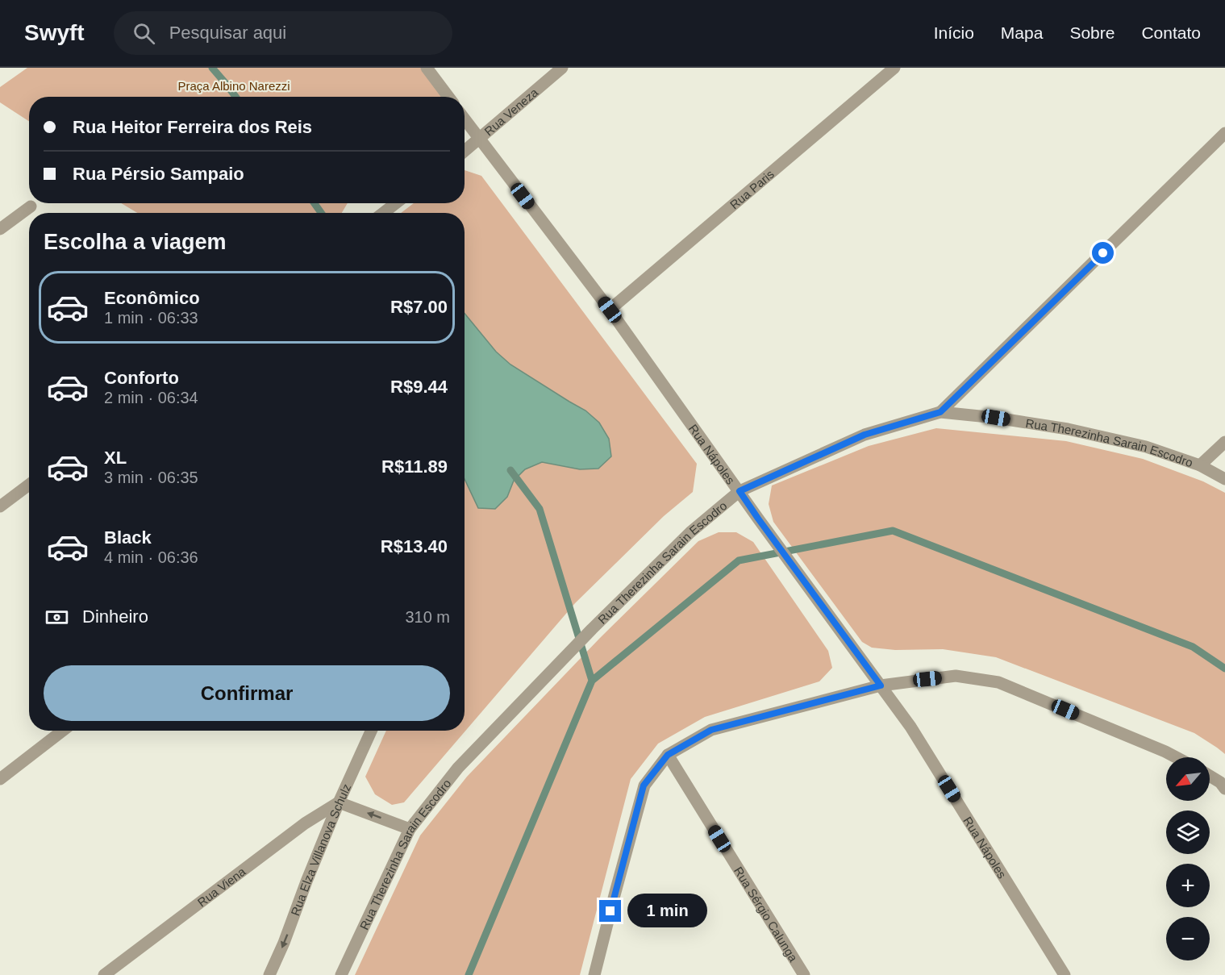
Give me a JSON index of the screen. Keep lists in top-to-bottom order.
{
  "streets": {
    "street": [
      "Rua Veneza",
      "Rua Paris",
      "Rua Therezinha Sarain Escodro",
      "Rua Nápoles",
      "Rua Elza Villanova Schulz",
      "Rua Viena",
      "Rua Sérgio Calunga"
    ]
  },
  "crossings": [
    ["Rua Veneza", "Rua Nápoles"],
    ["Rua Paris", "Rua Nápoles"],
    ["Rua Therezinha Sarain Escodro", "Rua Nápoles"],
    ["Rua Elza Villanova Schulz", "Rua Viena"]
  ],
  "one_way": ["Rua Elza Villanova Schulz"],
  "parks": ["Praça Albino Narezzi"],
  "north": "bottom left",
  "page": {
    "header": "Swyft",
    "search": "Pesquisar aqui",
    "nav": [
      "Início",
      "Mapa",
      "Sobre",
      "Contato"
    ],
    "banner": ["Rua Heitor Ferreira dos Reis", "Rua Pérsio Sampaio"],
    "heading": "Escolha a viagem",
    "list": [
      {
        "name": "Econômico",
        "note": "1 min · 06:33",
        "value": "R$7.00"
      },
      {
        "name": "Conforto",
        "note": "2 min · 06:34",
        "value": "R$9.44"
      },
      {
        "name": "XL",
        "note": "3 min · 06:35",
        "value": "R$11.89"
      },
      {
        "name": "Black",
        "note": "4 min · 06:36",
        "value": "R$13.40"
      }
    ],
    "pay": ["Dinheiro", "310 m"],
    "buttons": "Confirmar",
    "map_buttons": ["+", "−"],
    "bubble": "1 min"
  }
}
